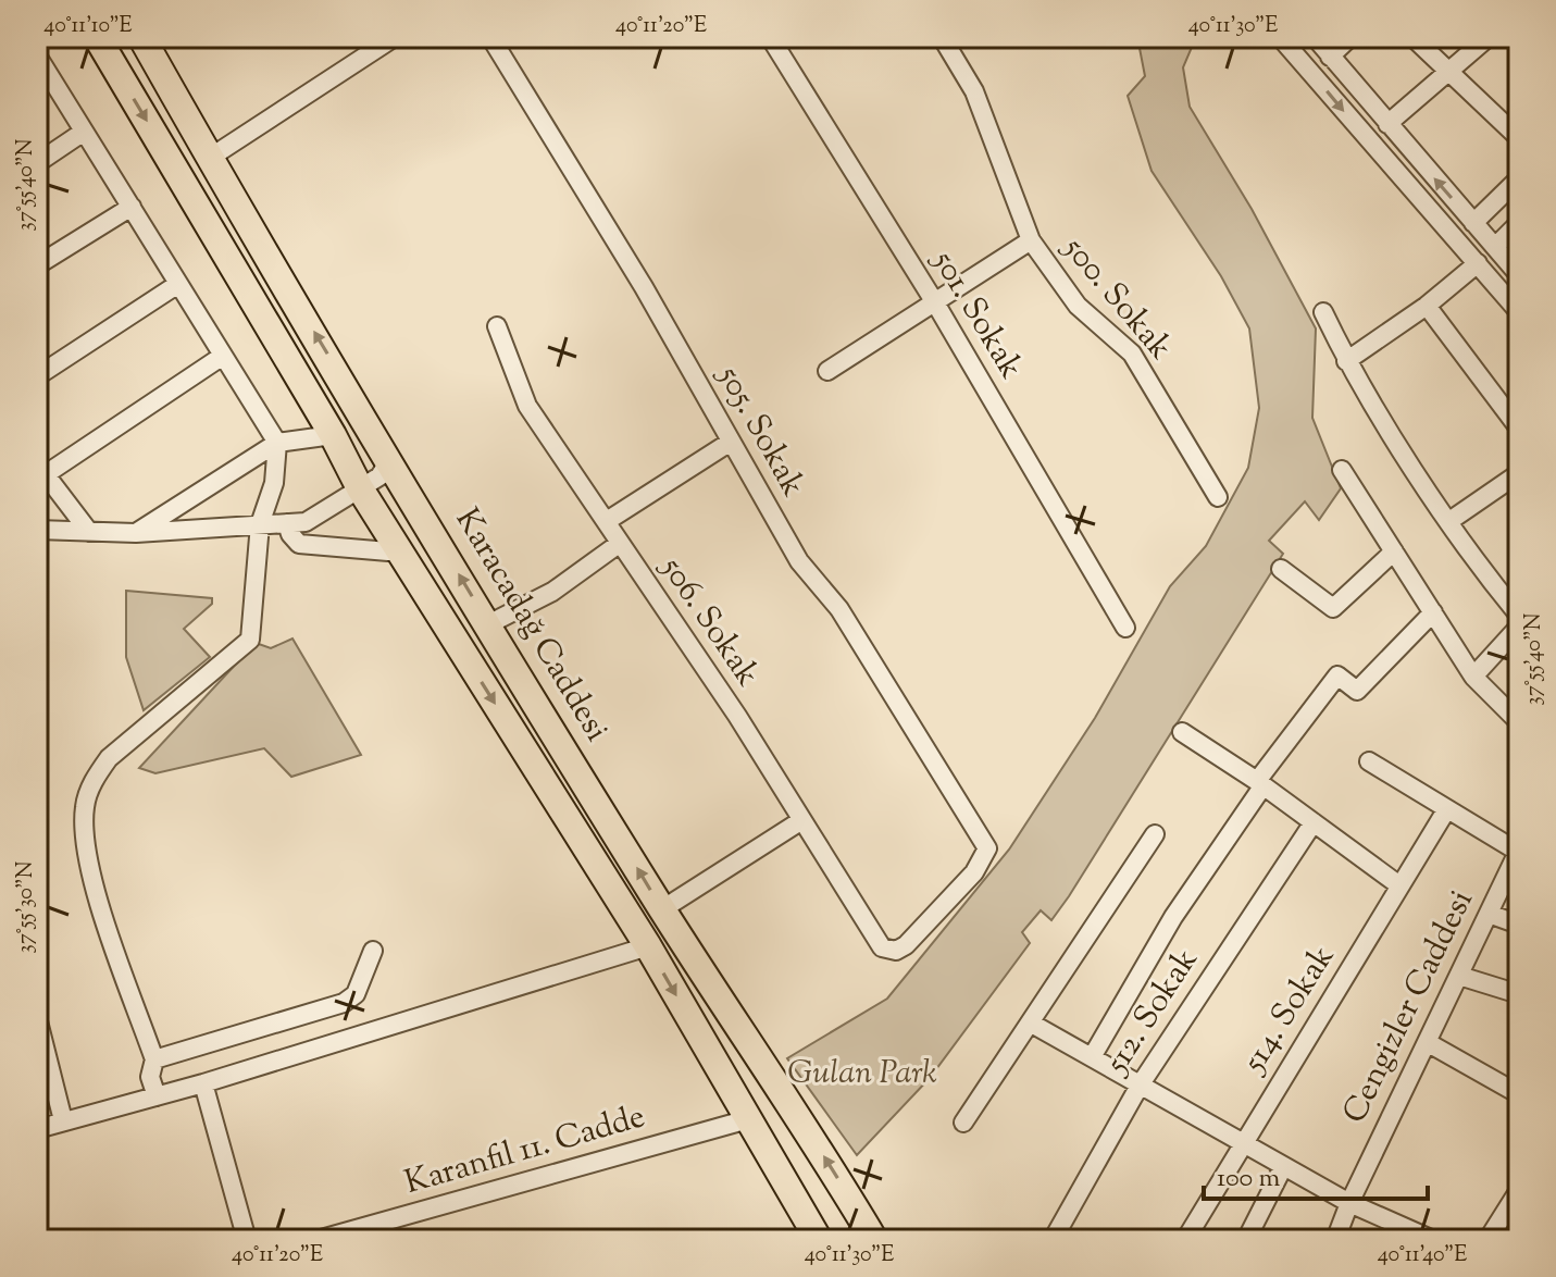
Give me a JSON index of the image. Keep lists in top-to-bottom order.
{
  "streets": {
    "highway": ["Karacadağ Caddesi"],
    "street": [
      "500. Sokak",
      "501. Sokak",
      "505. Sokak",
      "506. Sokak",
      "Cengizler Caddesi",
      "514. Sokak",
      "512. Sokak",
      "Karanfil 11. Cadde"
    ]
  },
  "crossings": [
    ["505. Sokak", "506. Sokak"]
  ],
  "parks": ["Gulan Park"],
  "scale_bar": "100 m",
  "coordinates": [
    "40°11'10\"E",
    "40°11'20\"E",
    "40°11'30\"E",
    "37°55'40\"N",
    "37°55'30\"N",
    "40°11'40\"E"
  ]
}
